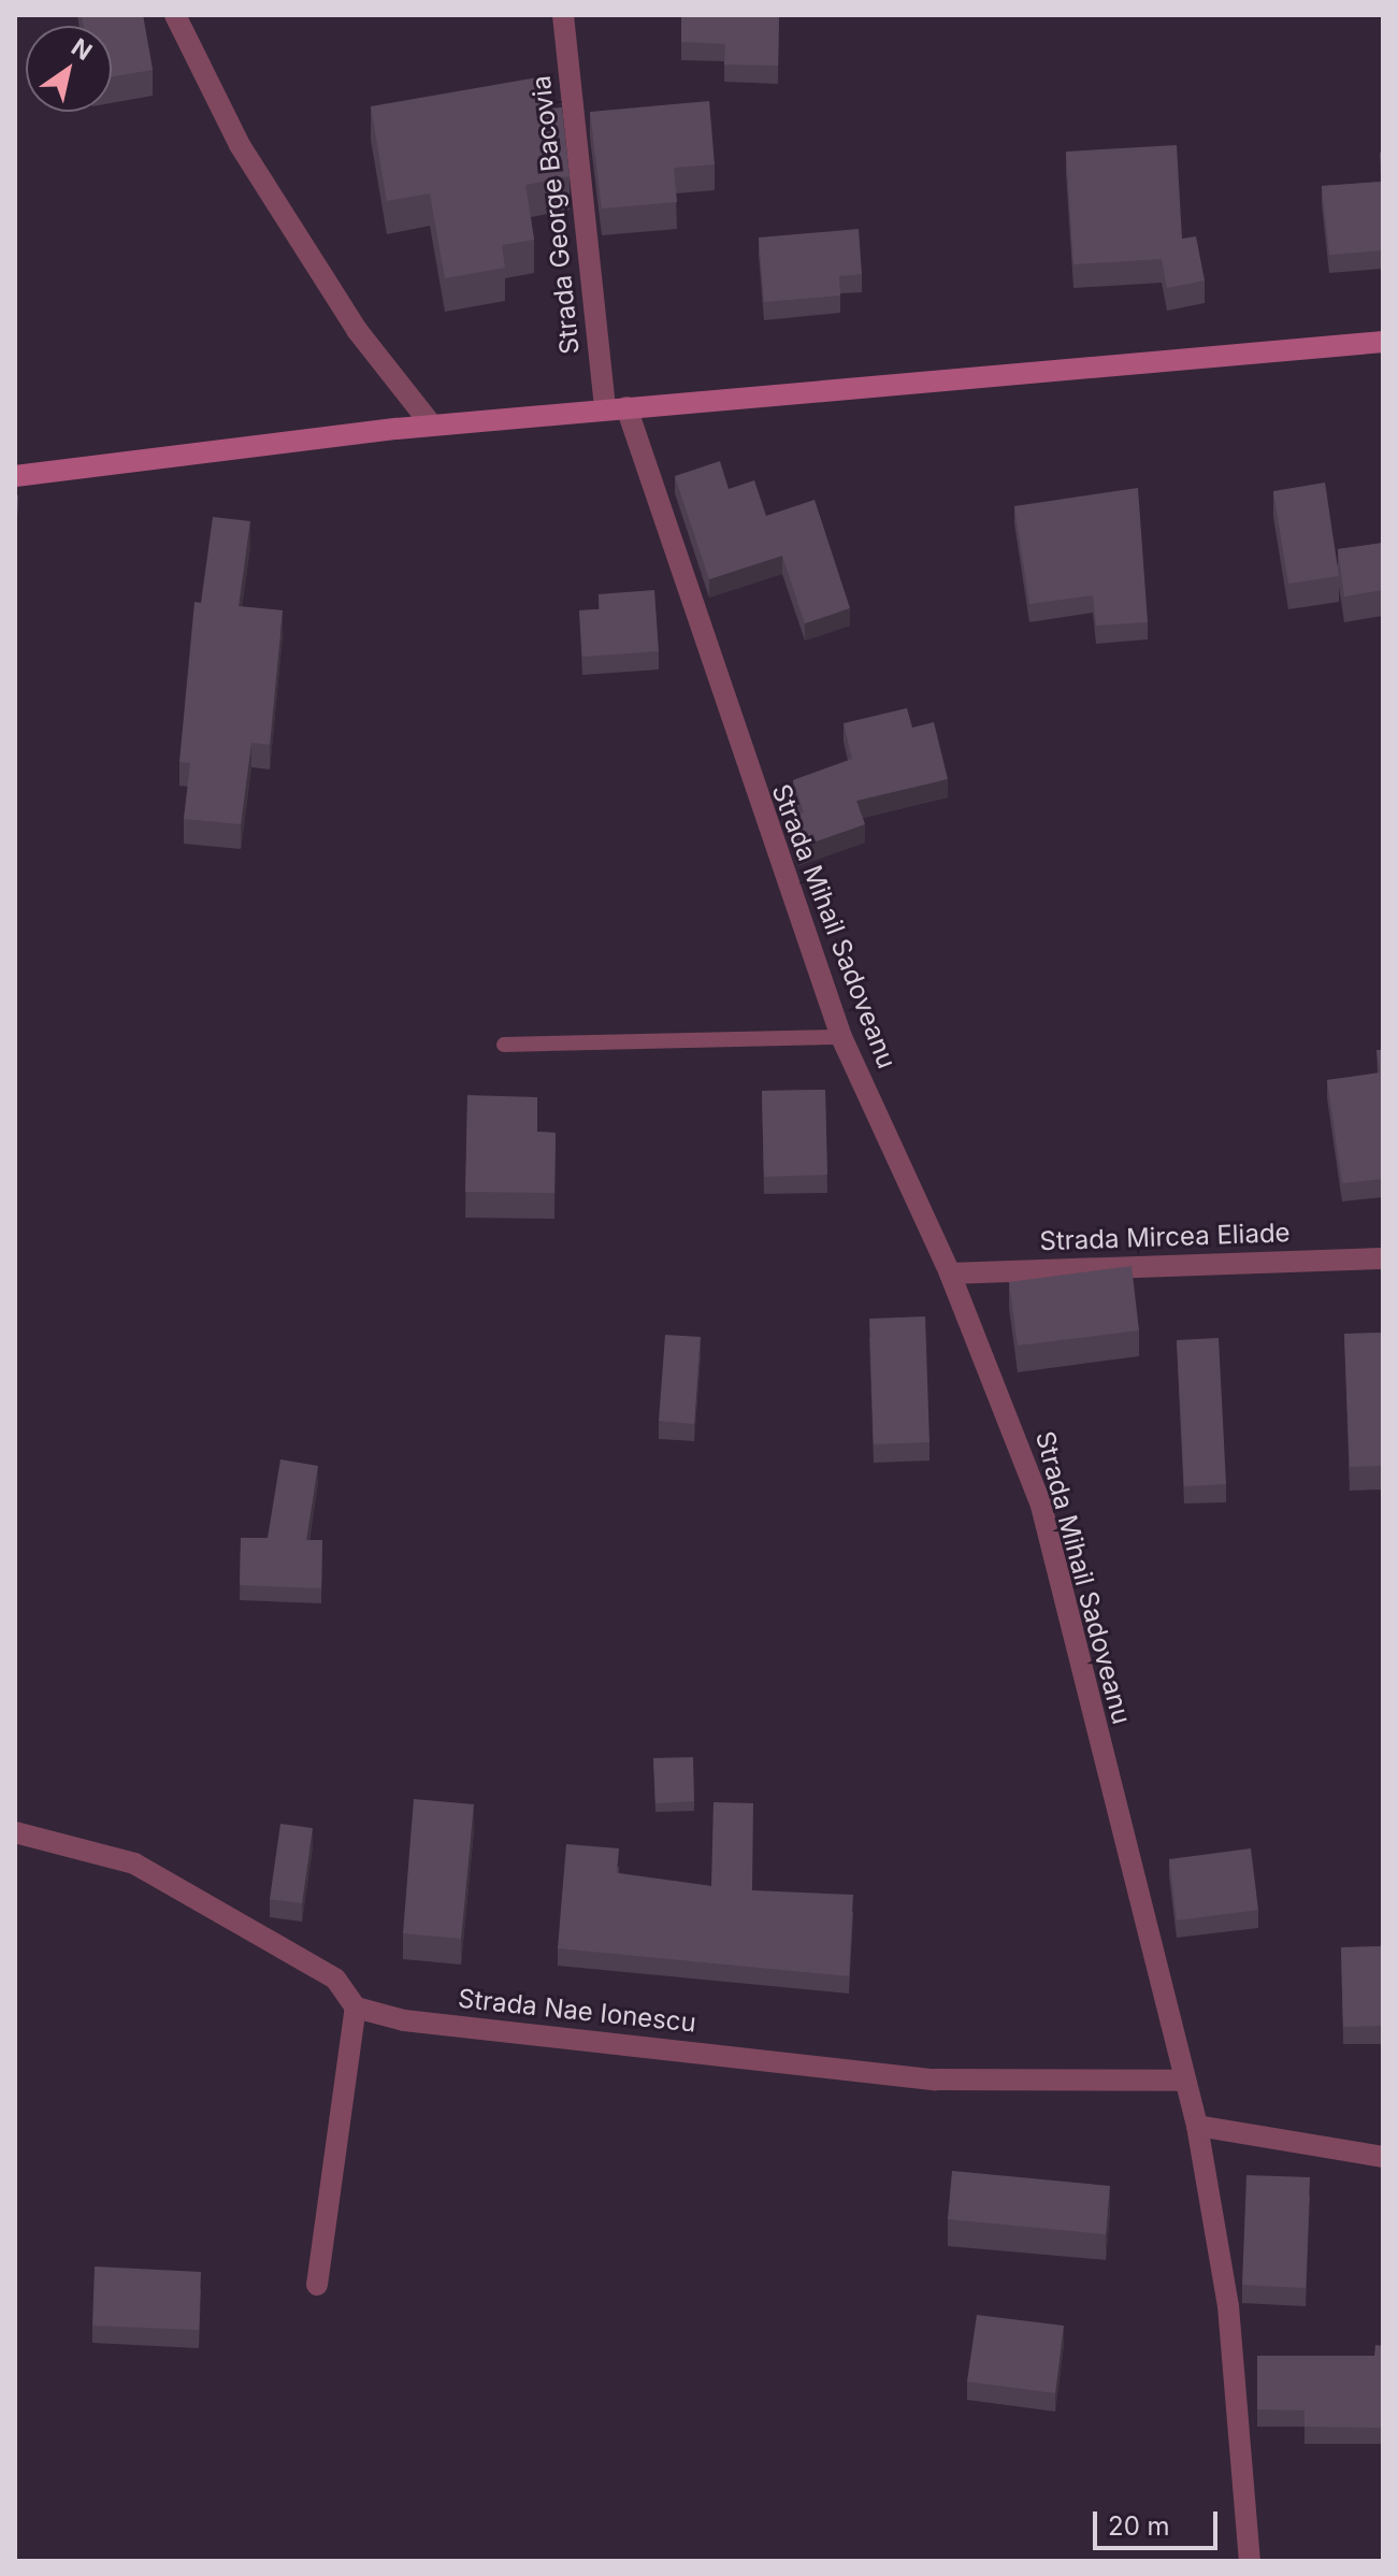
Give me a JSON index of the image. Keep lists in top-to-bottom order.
{
  "streets": {
    "street": [
      "Strada George Bacovia",
      "Strada Mihail Sadoveanu",
      "Strada Mircea Eliade",
      "Strada Nae Ionescu"
    ]
  },
  "crossings": [
    ["Strada George Bacovia", "Strada Mihail Sadoveanu"],
    ["Strada Mihail Sadoveanu", "Strada Mircea Eliade"],
    ["Strada Mihail Sadoveanu", "Strada Nae Ionescu"]
  ],
  "scale_bar": "20 m",
  "north": "top right"
}
